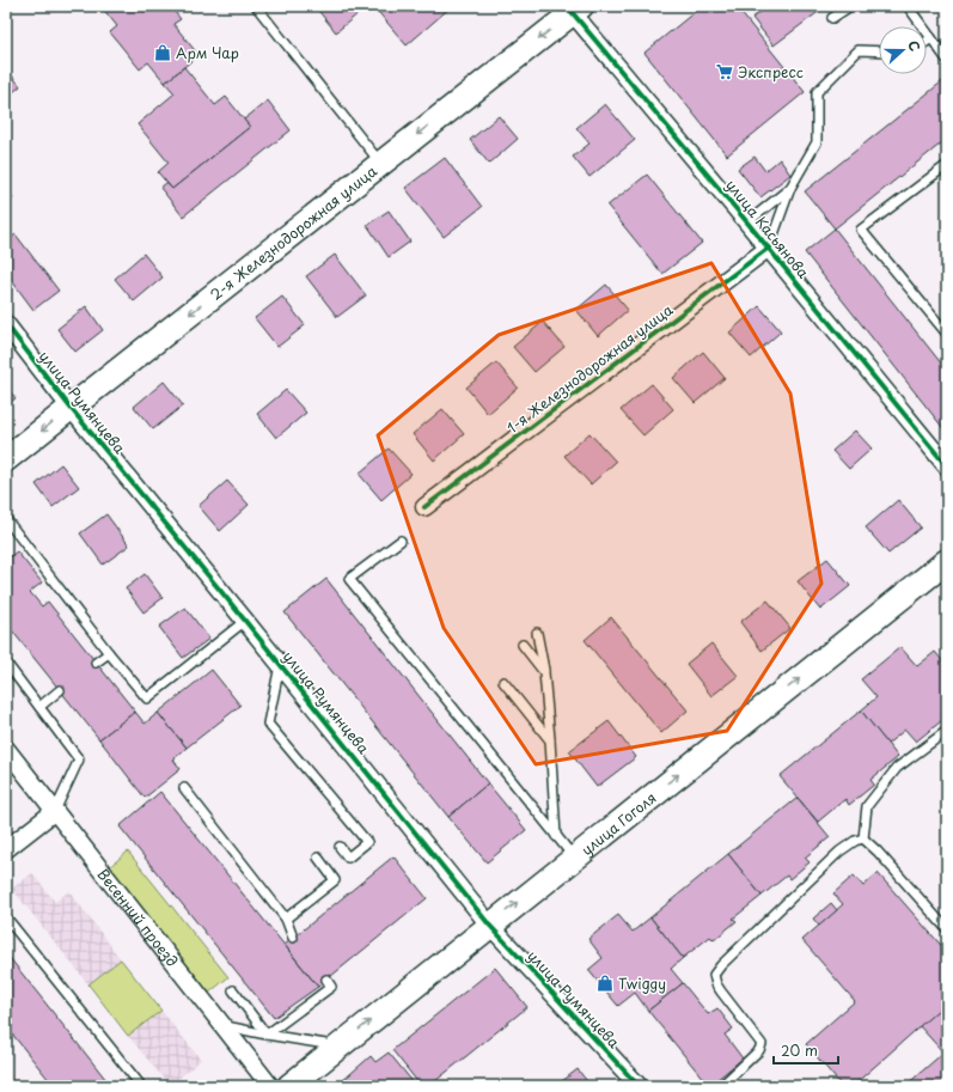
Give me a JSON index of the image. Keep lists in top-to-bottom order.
{
  "streets": {
    "main road": ["2-я Железнодорожная улица", "улица Гоголя"],
    "street": [
      "улица Касьянова",
      "1-я Железнодорожная улица",
      "улица Румянцева",
      "Весенний проезд"
    ]
  },
  "crossings": [
    ["улица Касьянова", "2-я Железнодорожная улица"],
    ["улица Касьянова", "1-я Железнодорожная улица"],
    ["2-я Железнодорожная улица", "улица Румянцева"],
    ["улица Румянцева", "улица Гоголя"]
  ],
  "one_way": ["2-я Железнодорожная улица", "улица Гоголя"],
  "places": {
    "shop": ["Арм Чар", "Twiggy"],
    "supermarket": ["Экспресс"]
  },
  "scale_bar": "20 m",
  "north": "right"
}
